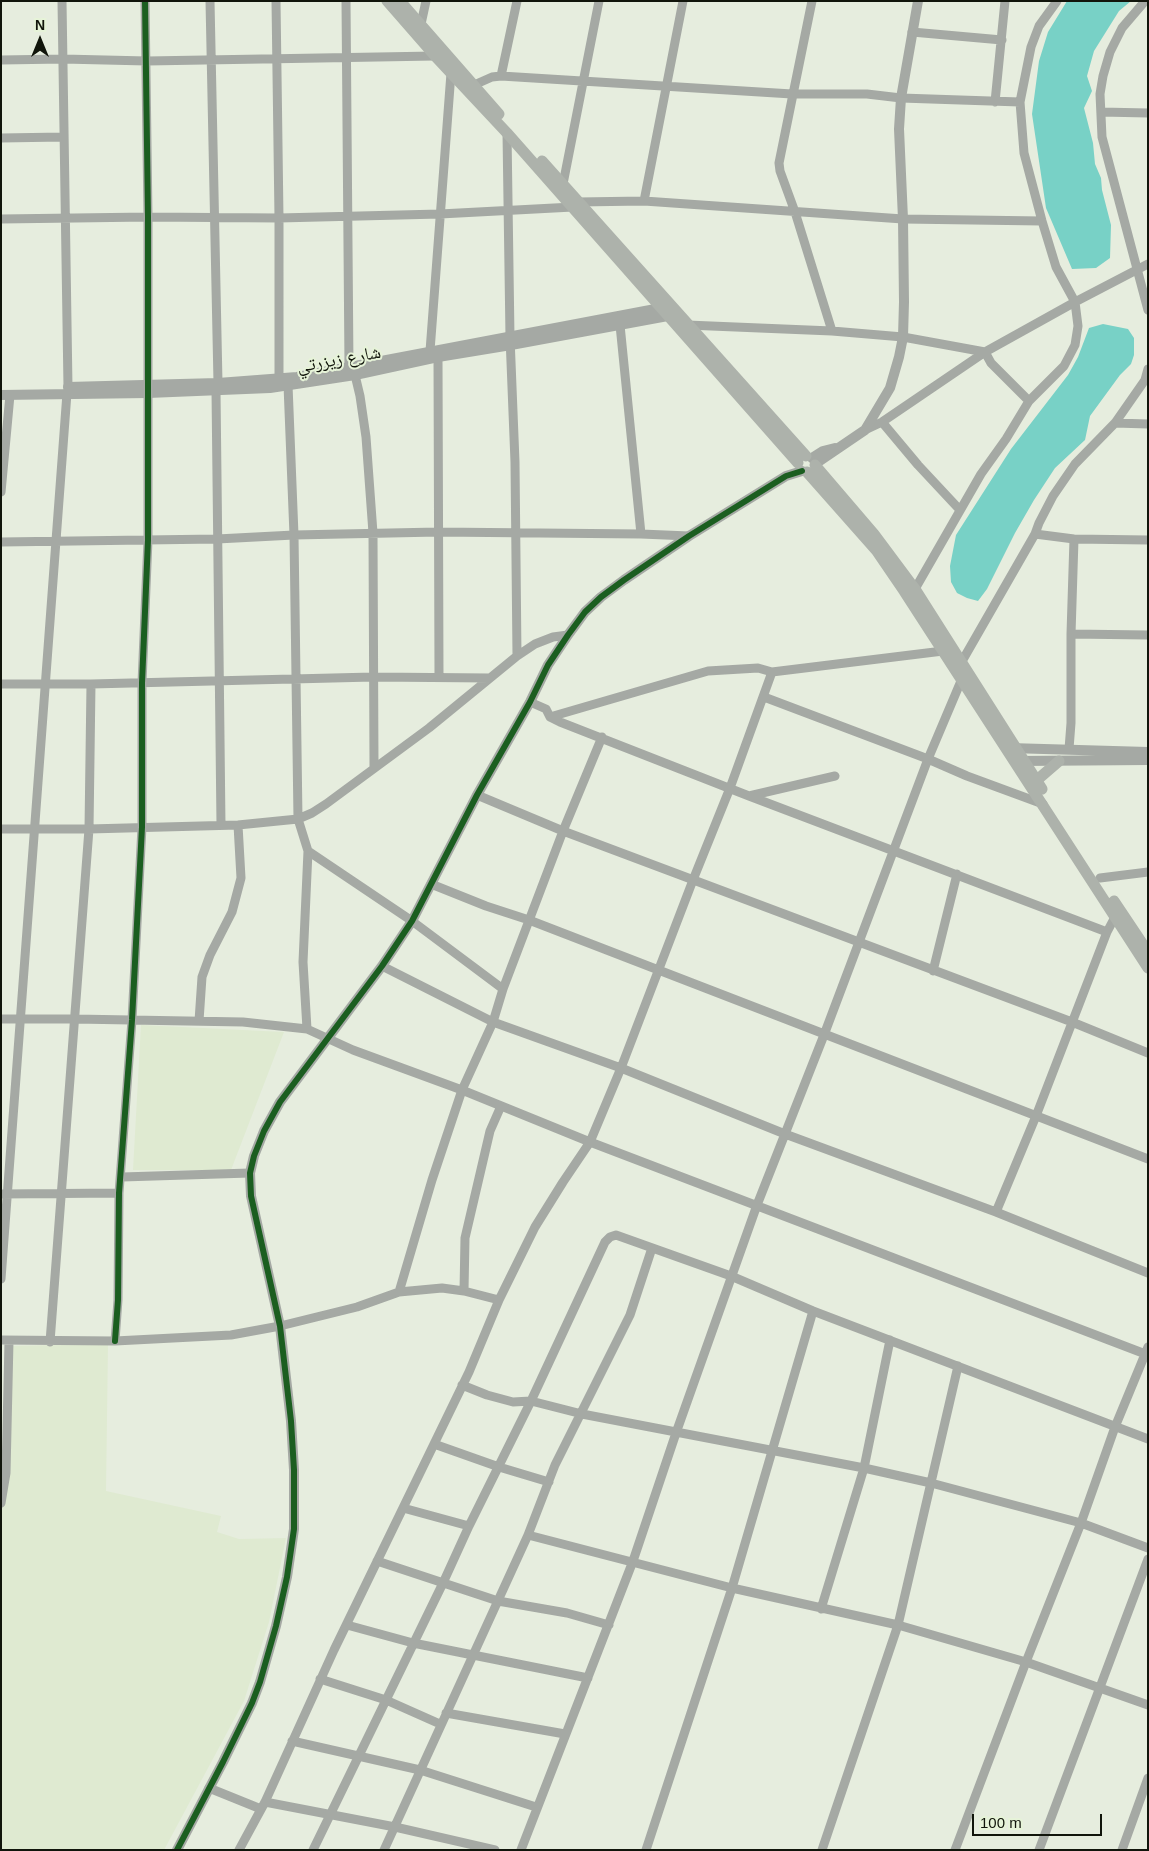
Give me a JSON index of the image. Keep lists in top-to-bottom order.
{
  "streets": {
    "street": ["شارع زيزرتي"]
  },
  "scale_bar": "100 m",
  "north": "top"
}
